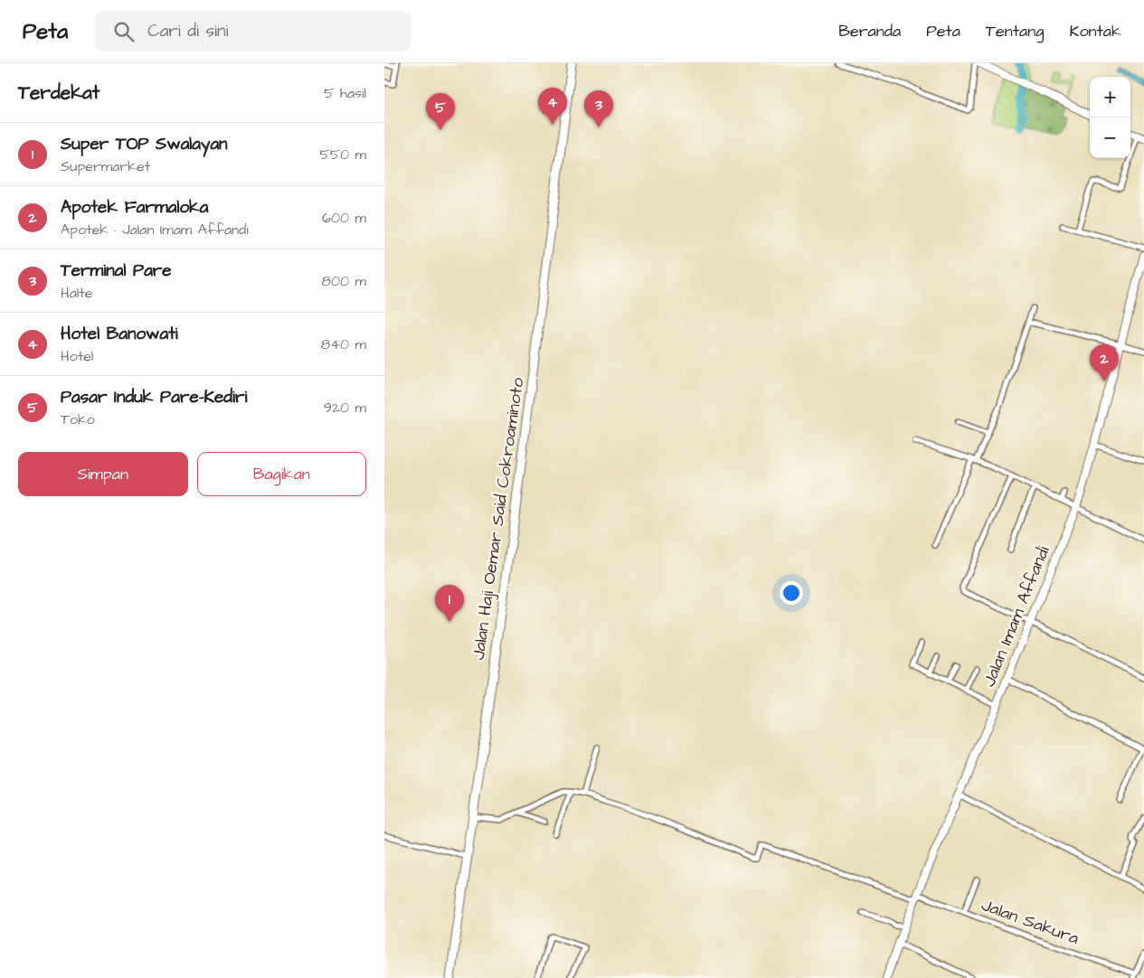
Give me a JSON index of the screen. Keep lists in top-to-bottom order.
{
  "streets": {
    "main road": ["Jalan Haji Oemar Said Cokroaminoto"],
    "street": ["Jalan Imam Affandi", "Jalan Sakura"]
  },
  "crossings": [
    ["Jalan Imam Affandi", "Jalan Sakura"]
  ],
  "page": {
    "header": "Peta",
    "search": "Cari di sini",
    "nav": [
      "Beranda",
      "Peta",
      "Tentang",
      "Kontak"
    ],
    "heading": ["Terdekat", "5 hasil"],
    "map_buttons": ["+", "−"],
    "pins": [
      "4",
      "3",
      "5",
      "2",
      "1"
    ],
    "list": [
      {
        "mark": "1",
        "name": "Super TOP Swalayan",
        "note": "Supermarket",
        "value": "550 m"
      },
      {
        "mark": "2",
        "name": "Apotek Farmaloka",
        "note": "Apotek · Jalan Imam Affandi",
        "value": "600 m"
      },
      {
        "mark": "3",
        "name": "Terminal Pare",
        "note": "Halte",
        "value": "800 m"
      },
      {
        "mark": "4",
        "name": "Hotel Banowati",
        "note": "Hotel",
        "value": "840 m"
      },
      {
        "mark": "5",
        "name": "Pasar Induk Pare-Kediri",
        "note": "Toko",
        "value": "920 m"
      }
    ],
    "buttons": ["Simpan", "Bagikan"]
  }
}
